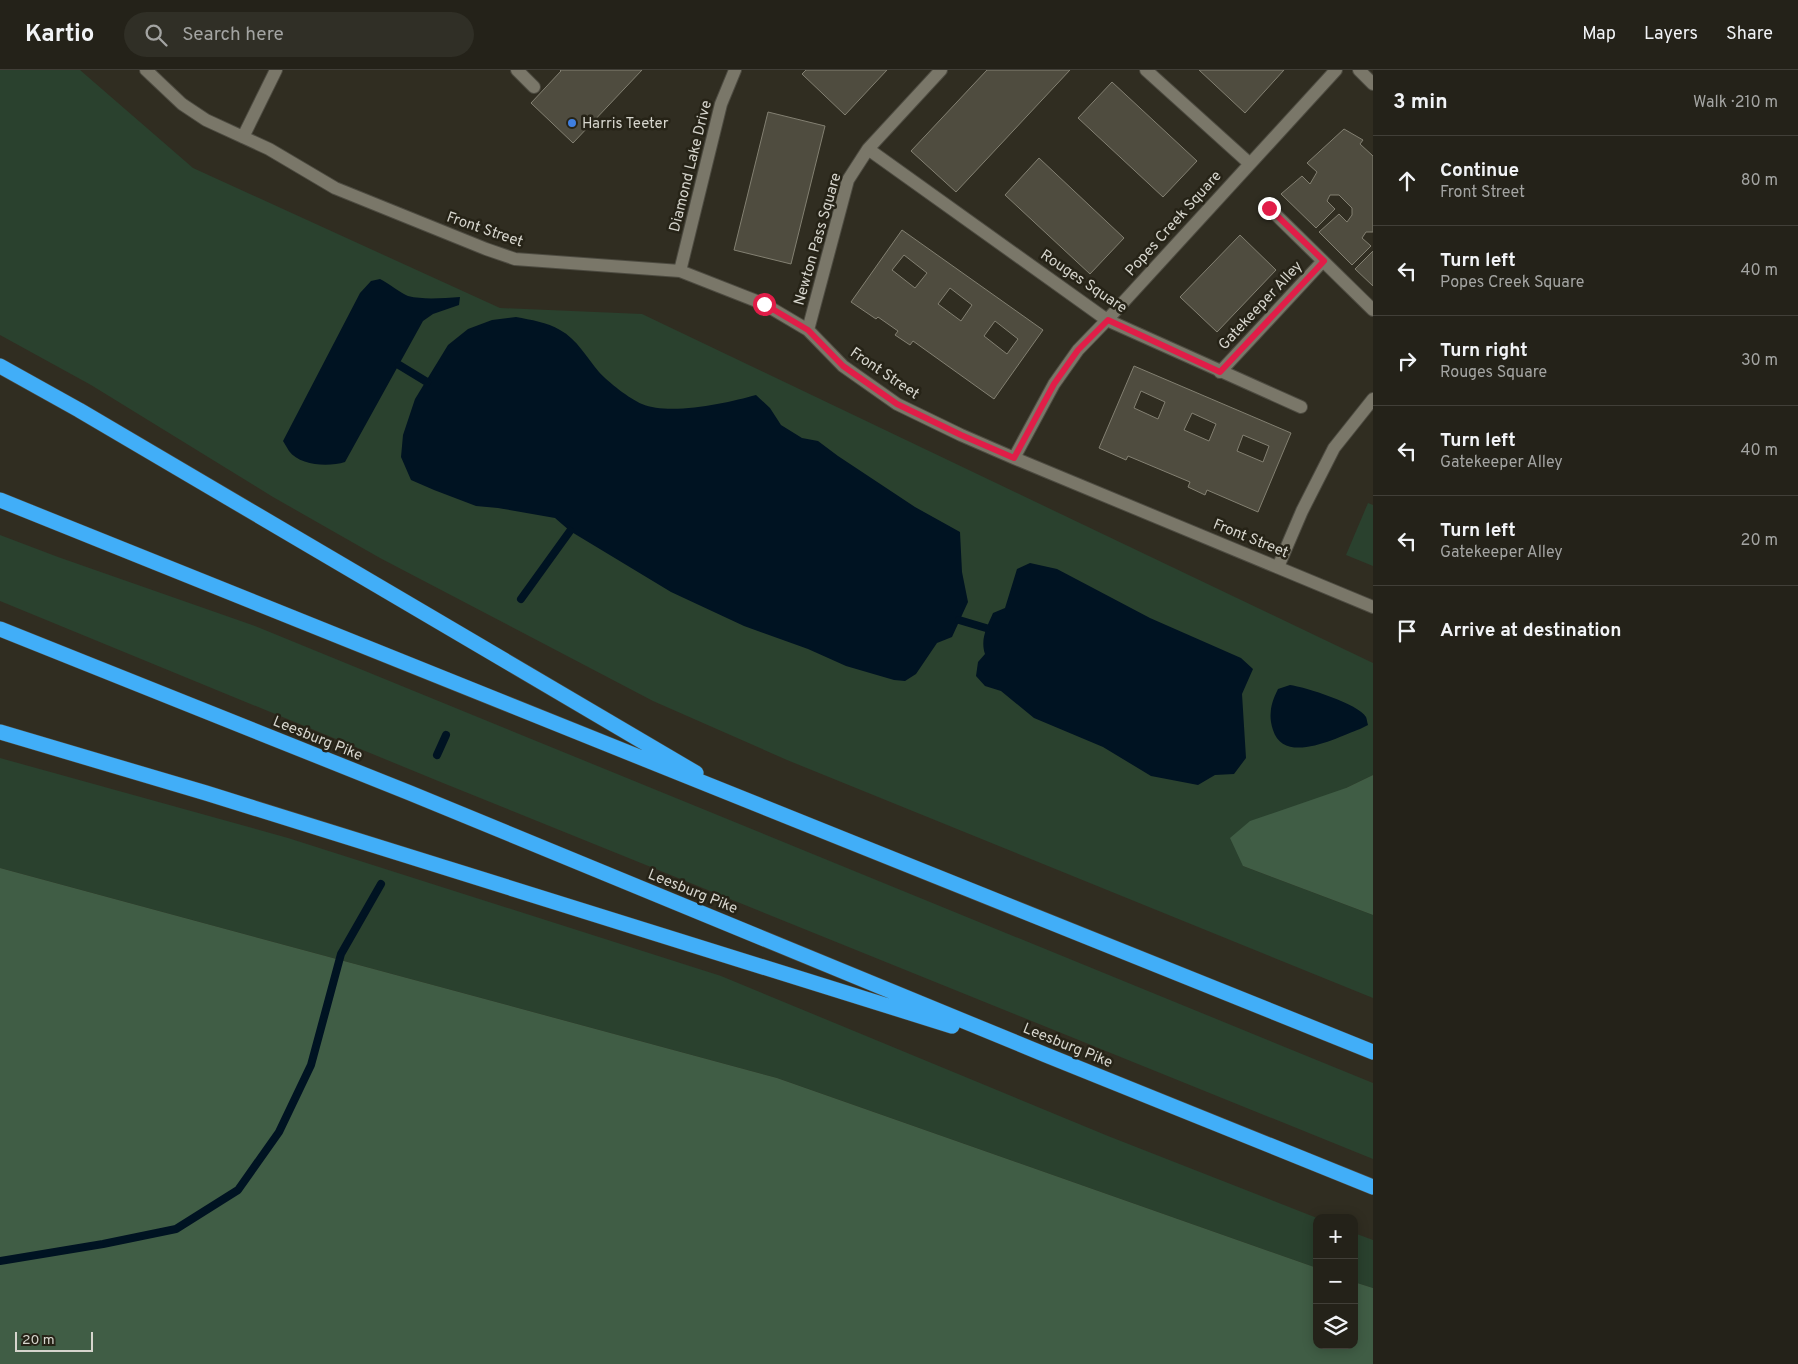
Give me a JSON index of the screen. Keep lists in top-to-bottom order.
{
  "streets": {
    "highway": ["Leesburg Pike"],
    "street": [
      "Diamond Lake Drive",
      "Popes Creek Square",
      "Front Street",
      "Newton Pass Square",
      "Rouges Square",
      "Gatekeeper Alley"
    ]
  },
  "crossings": [
    ["Diamond Lake Drive", "Front Street"],
    ["Popes Creek Square", "Front Street"],
    ["Popes Creek Square", "Rouges Square"],
    ["Front Street", "Newton Pass Square"],
    ["Newton Pass Square", "Rouges Square"],
    ["Rouges Square", "Gatekeeper Alley"]
  ],
  "places": ["Harris Teeter"],
  "scale_bar": "20 m",
  "page": {
    "header": "Kartio",
    "search": "Search here",
    "nav": ["Map", "Layers", "Share"],
    "heading": ["3 min", "Walk · 210 m"],
    "list": [
      ["Continue", "Front Street", "80 m"],
      ["Turn left", "Popes Creek Square", "40 m"],
      ["Turn right", "Rouges Square", "30 m"],
      ["Turn left", "Gatekeeper Alley", "40 m"],
      ["Turn left", "Gatekeeper Alley", "20 m"],
      "Arrive at destination"
    ],
    "map_buttons": ["+", "−"],
    "scale": "20 m"
  }
}
